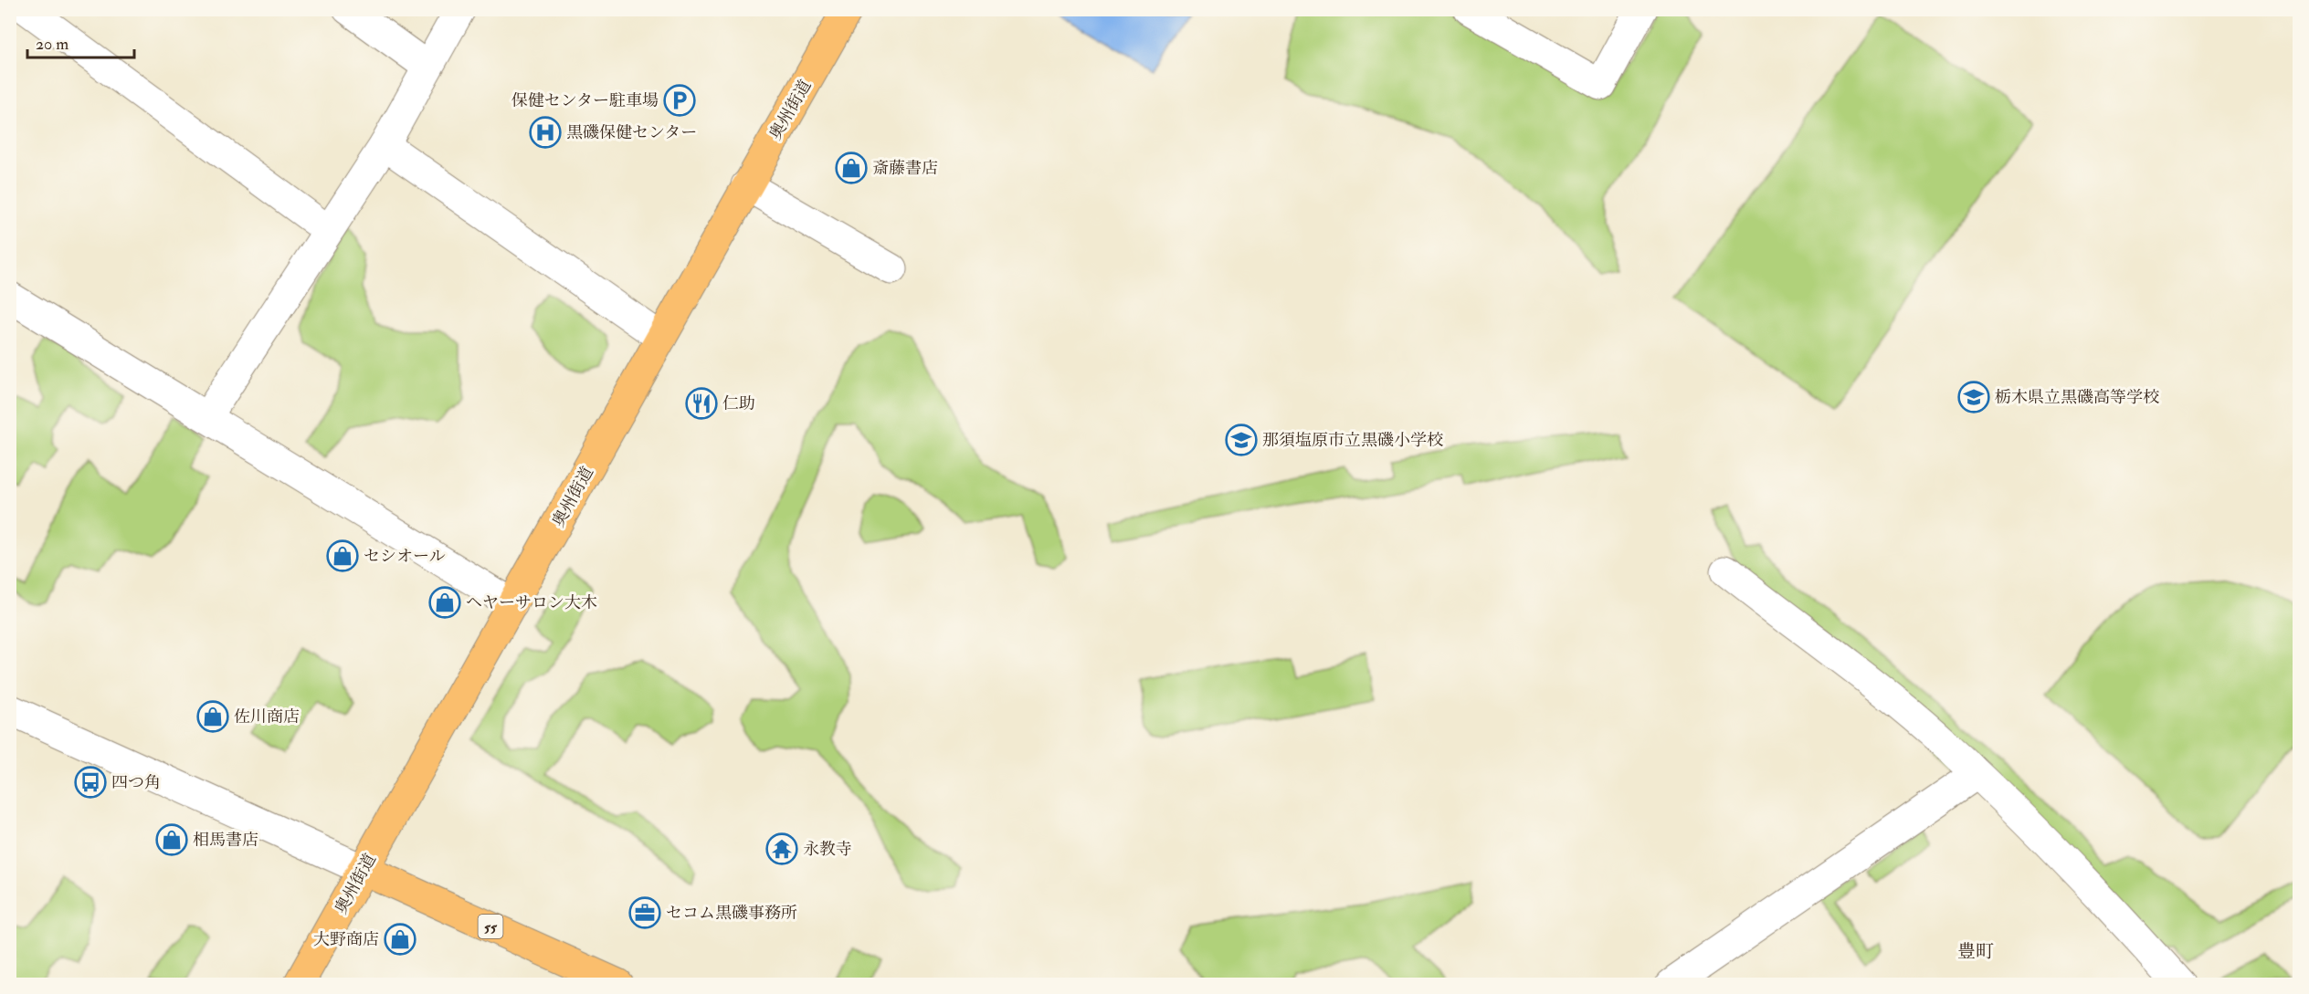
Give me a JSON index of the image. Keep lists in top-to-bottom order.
{
  "streets": {
    "main road": ["奥州街道", "55"]
  },
  "crossings": [
    ["奥州街道", "55"]
  ],
  "districts": ["豊町"],
  "places": {
    "parking": ["保健センター駐車場"],
    "hospital": ["黒磯保健センター"],
    "shop": [
      "斎藤書店",
      "セシオール",
      "ヘヤーサロン大木",
      "佐川商店",
      "相馬書店",
      "大野商店"
    ],
    "school or university": ["栃木県立黒磯高等学校", "那須塩原市立黒磯小学校"],
    "restaurant": ["仁助"],
    "bus stop": ["四つ角"],
    "temple": ["永教寺"],
    "office": ["セコム黒磯事務所"]
  },
  "scale_bar": "20 m"
}
